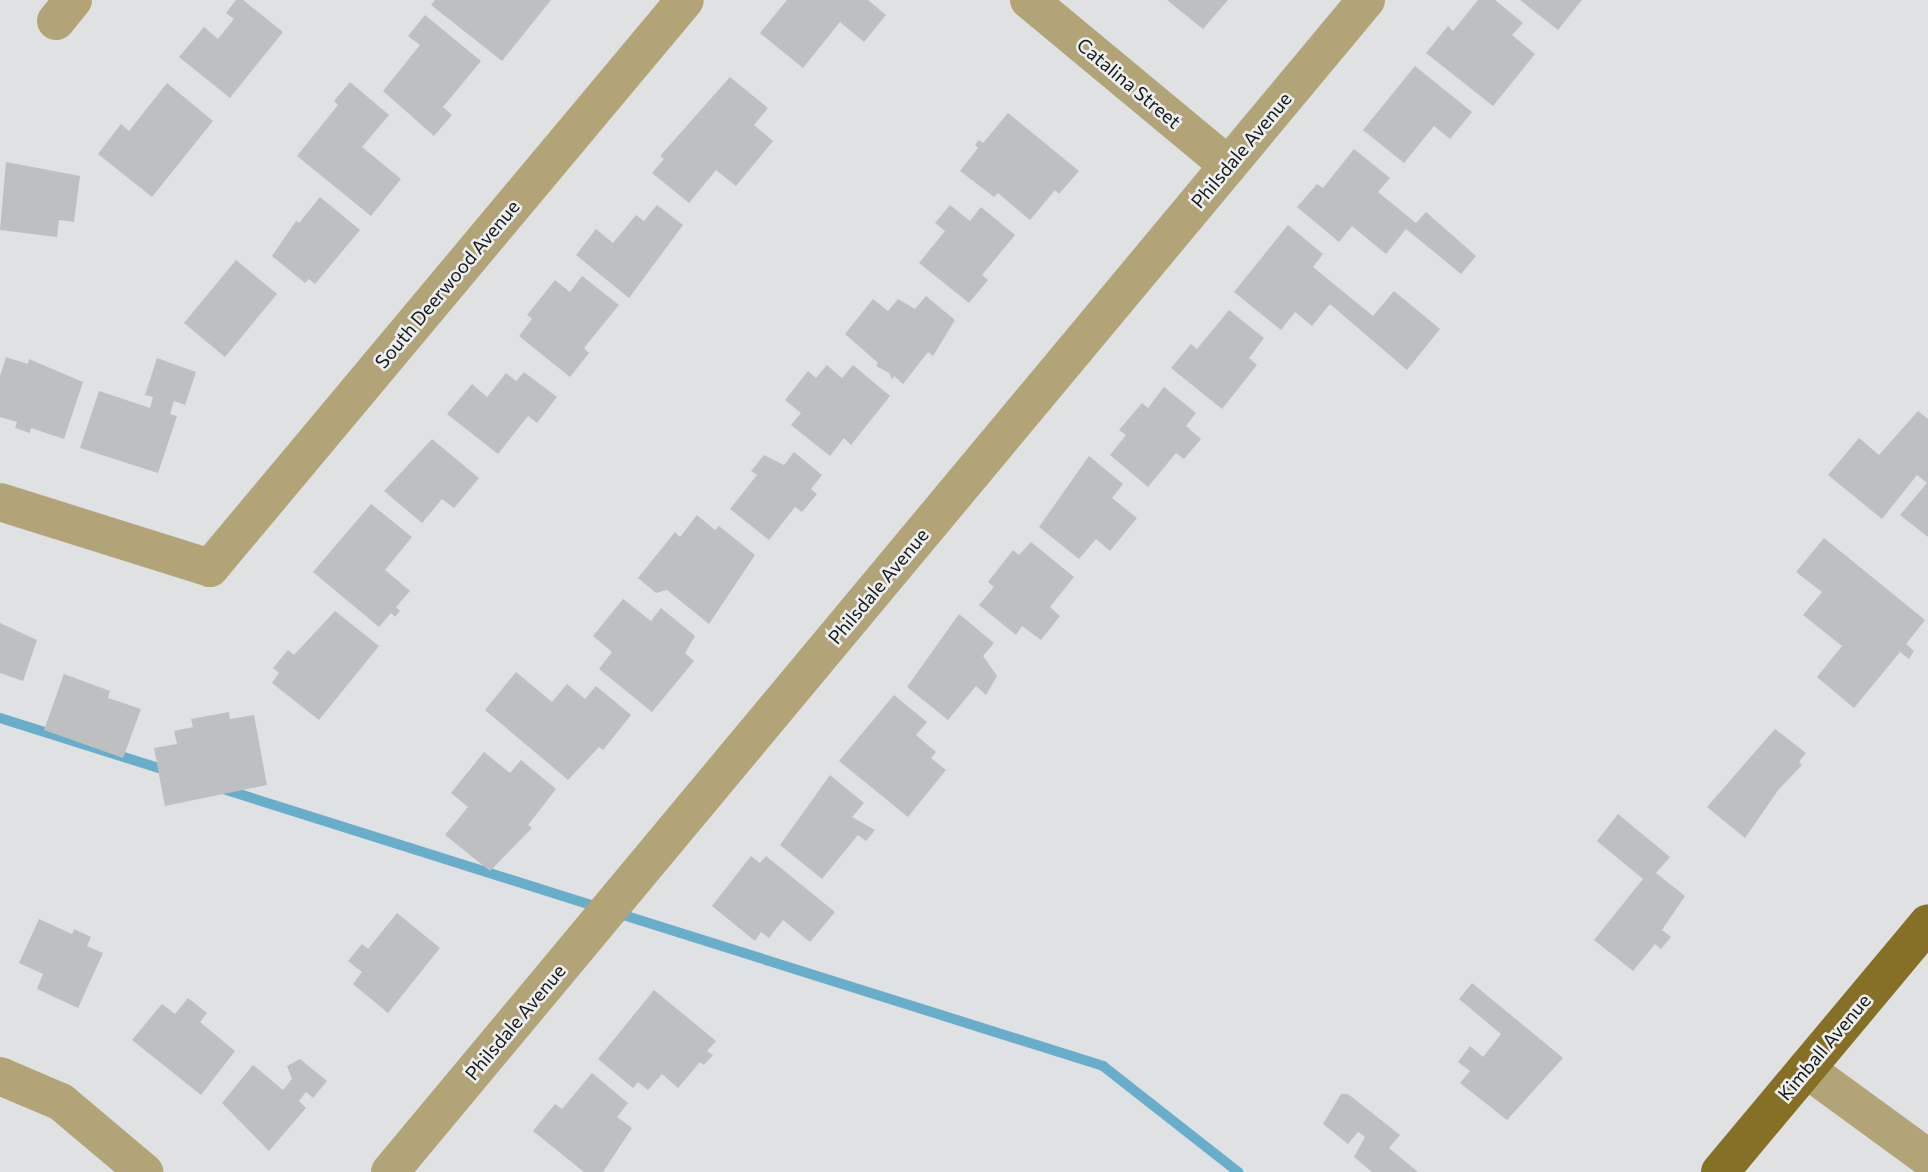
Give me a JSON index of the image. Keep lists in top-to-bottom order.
{
  "streets": {
    "main road": ["Kimball Avenue"],
    "street": ["Catalina Street", "Philsdale Avenue", "South Deerwood Avenue"]
  },
  "crossings": [
    ["Catalina Street", "Philsdale Avenue"]
  ]
}
